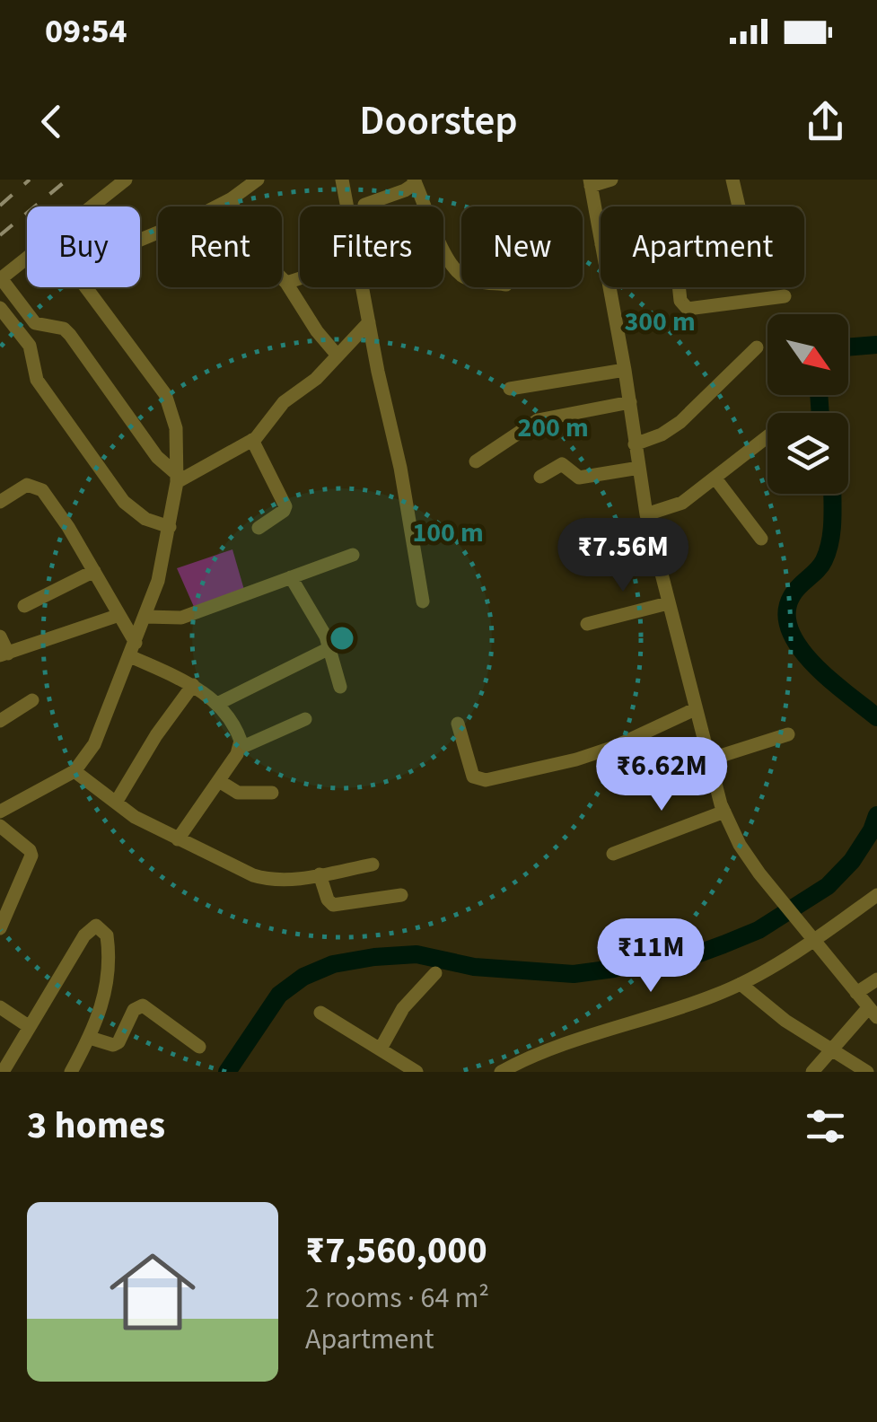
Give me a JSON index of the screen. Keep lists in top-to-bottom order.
{
  "north": "bottom right",
  "page": {
    "status": "09:54",
    "header": "Doorstep",
    "chip": [
      "Buy",
      "Rent",
      "Filters",
      "New",
      "Apartment"
    ],
    "price": ["₹7.56M", "₹6.62M", "₹11M"],
    "heading": "3 homes",
    "list": [
      {
        "name": "₹7,560,000",
        "note": "2 rooms · 64 m² · Apartment"
      }
    ]
  },
  "rings": ["300 m", "200 m", "100 m"]
}
